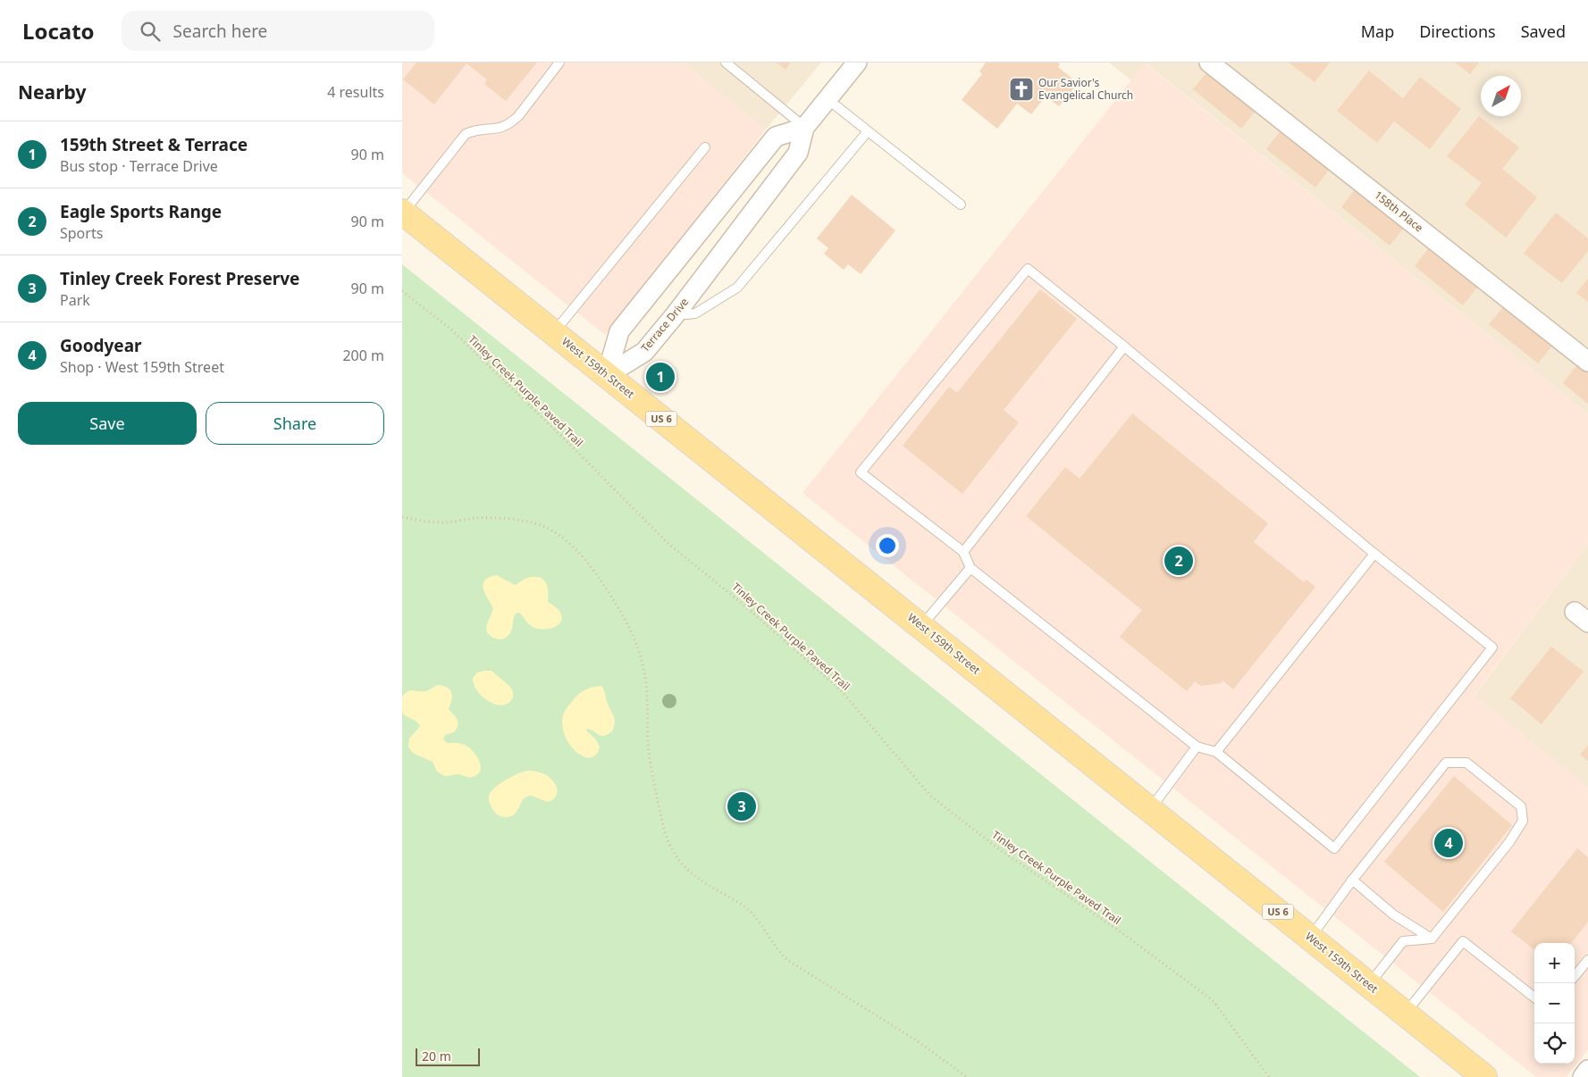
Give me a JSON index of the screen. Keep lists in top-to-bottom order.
{
  "streets": {
    "main road": ["West 159th Street", "US 6"],
    "street": ["158th Place", "Terrace Drive"],
    "path": ["Tinley Creek Purple Paved Trail"]
  },
  "crossings": [
    ["Terrace Drive", "West 159th Street"]
  ],
  "places": {
    "church": ["Our Savior's Evangelical Church"]
  },
  "scale_bar": "20 m",
  "north": "top right",
  "page": {
    "header": "Locato",
    "search": "Search here",
    "nav": ["Map", "Directions", "Saved"],
    "heading": ["Nearby", "4 results"],
    "list": [
      {
        "mark": "1",
        "name": "159th Street & Terrace",
        "note": "Bus stop · Terrace Drive",
        "value": "90 m"
      },
      {
        "mark": "2",
        "name": "Eagle Sports Range",
        "note": "Sports",
        "value": "90 m"
      },
      {
        "mark": "3",
        "name": "Tinley Creek Forest Preserve",
        "note": "Park",
        "value": "90 m"
      },
      {
        "mark": "4",
        "name": "Goodyear",
        "note": "Shop · West 159th Street",
        "value": "200 m"
      }
    ],
    "pins": [
      "1",
      "2",
      "3",
      "4"
    ],
    "buttons": ["Save", "Share"],
    "map_buttons": ["+", "−"],
    "scale": "20 m"
  }
}
